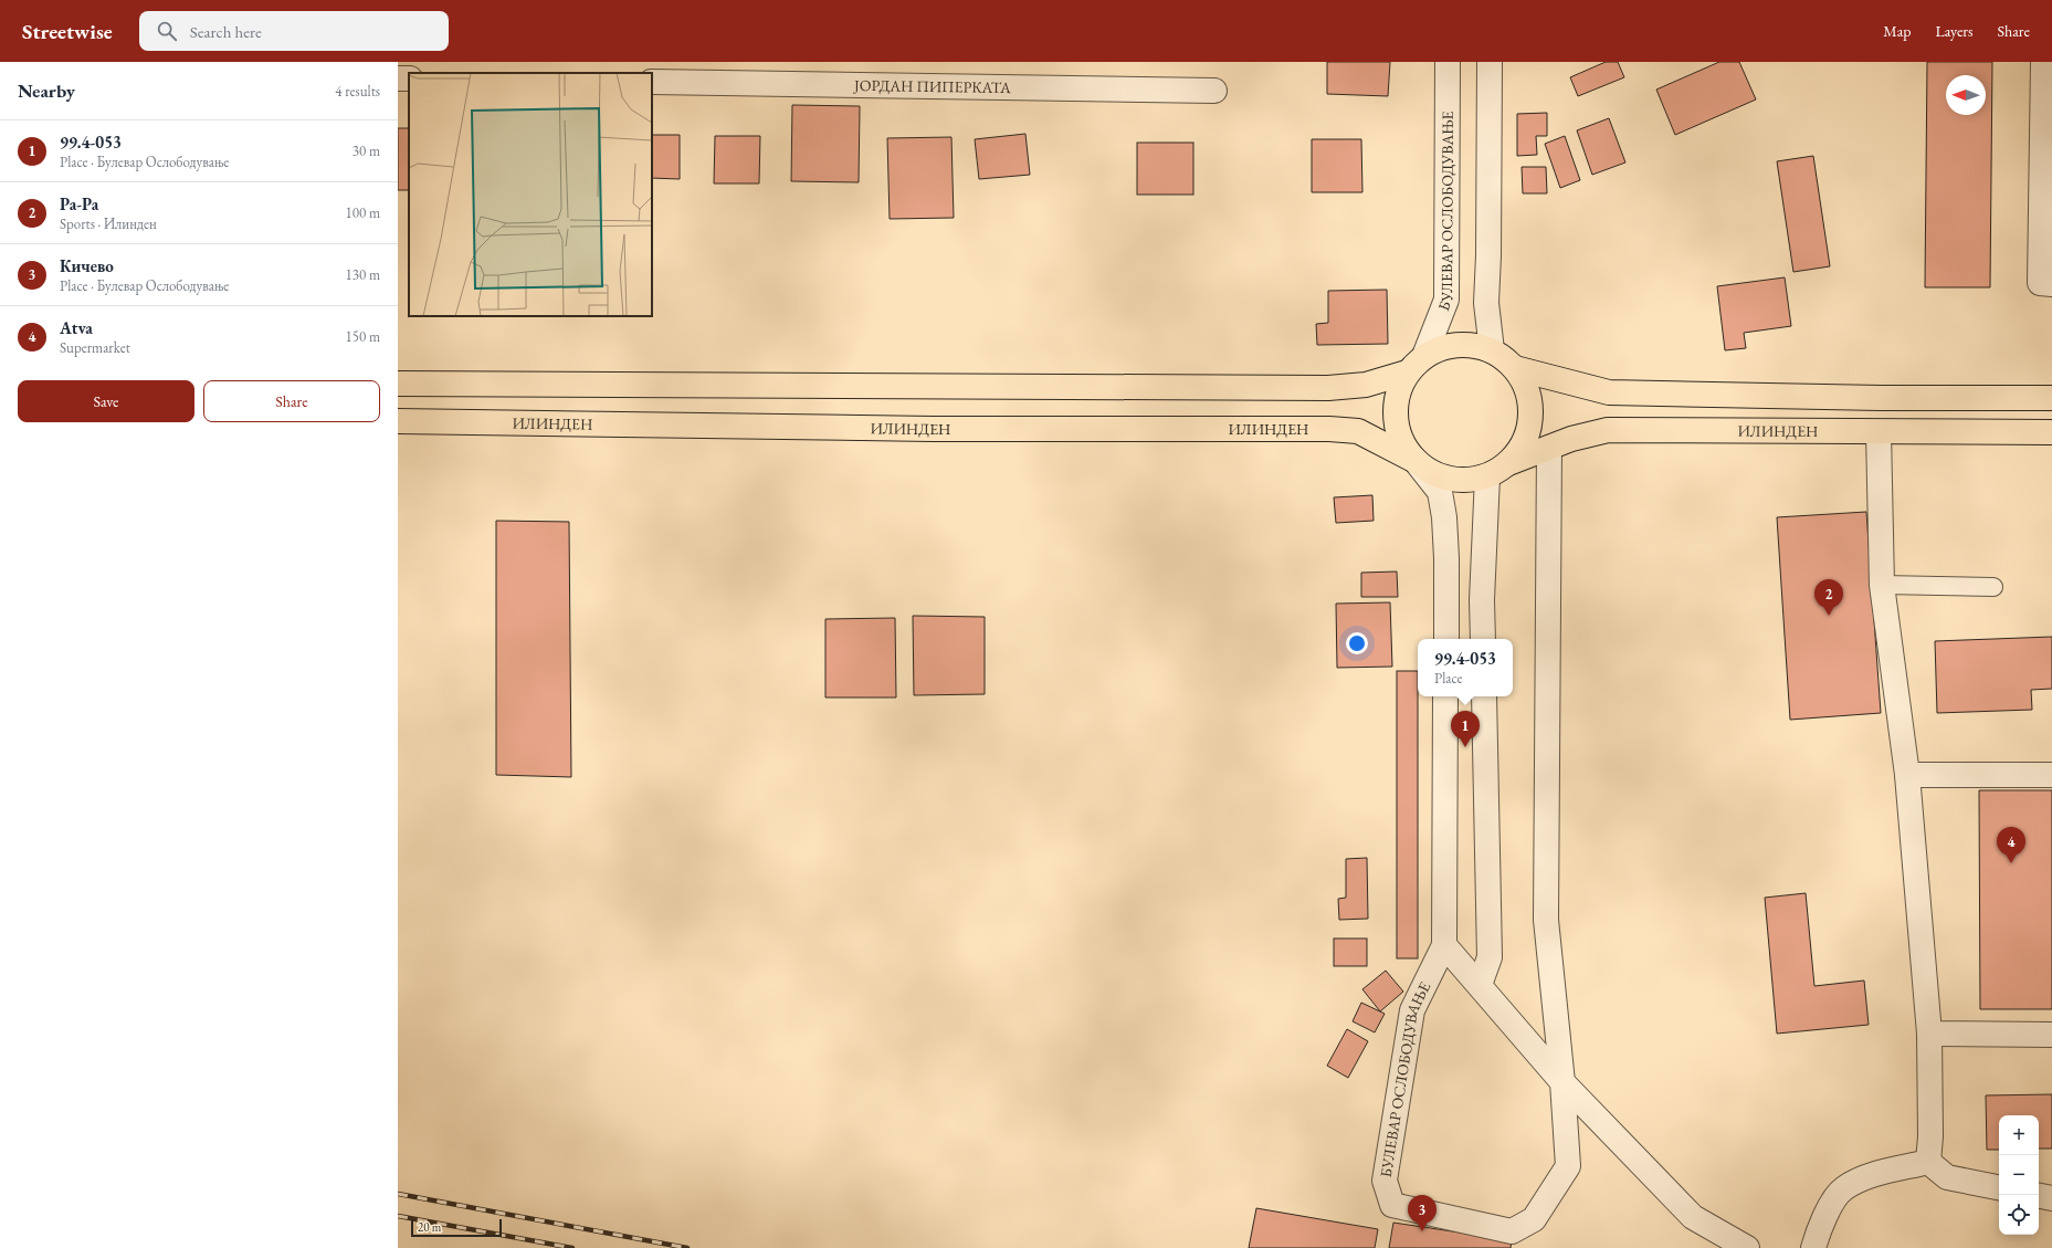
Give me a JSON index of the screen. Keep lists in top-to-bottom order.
{
  "streets": {
    "main road": ["ИЛИНДЕН"],
    "street": ["ЈОРДАН ПИПЕРКАТА", "БУЛЕВАР ОСЛОБОДУВАЊЕ"]
  },
  "crossings": [
    ["БУЛЕВАР ОСЛОБОДУВАЊЕ", "ИЛИНДЕН"]
  ],
  "scale_bar": "20 m",
  "north": "left",
  "page": {
    "header": "Streetwise",
    "search": "Search here",
    "nav": ["Map", "Layers", "Share"],
    "heading": ["Nearby", "4 results"],
    "list": [
      {
        "mark": "1",
        "name": "99.4-053",
        "note": "Place · Булевар Ослободување",
        "value": "30 m"
      },
      {
        "mark": "2",
        "name": "Ра-Ра",
        "note": "Sports · Илинден",
        "value": "100 m"
      },
      {
        "mark": "3",
        "name": "Кичево",
        "note": "Place · Булевар Ослободување",
        "value": "130 m"
      },
      {
        "mark": "4",
        "name": "Atva",
        "note": "Supermarket",
        "value": "150 m"
      }
    ],
    "buttons": ["Save", "Share"],
    "pins": [
      "2",
      "1",
      "4",
      "3"
    ],
    "popup": ["99.4-053", "Place"],
    "map_buttons": ["+", "−"],
    "scale": "20 m"
  }
}
